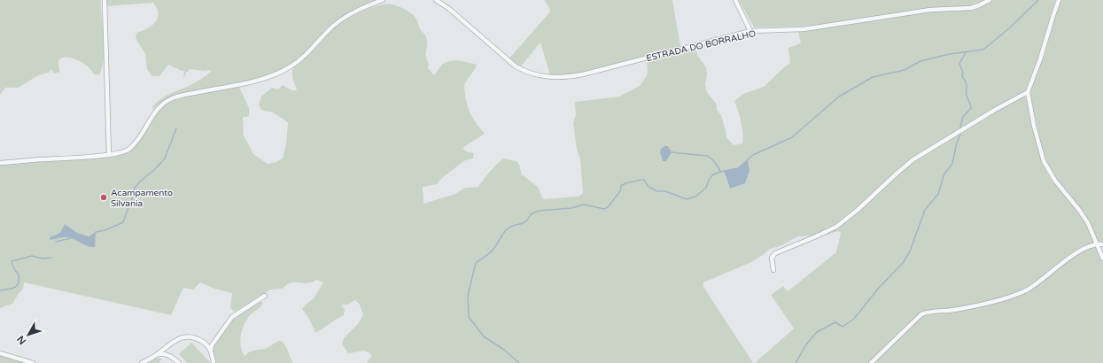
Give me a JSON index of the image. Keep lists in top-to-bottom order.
{
  "streets": {
    "street": ["ESTRADA DO BORRALHO"]
  },
  "places": ["Acampamento Silvania"],
  "north": "bottom left"
}
